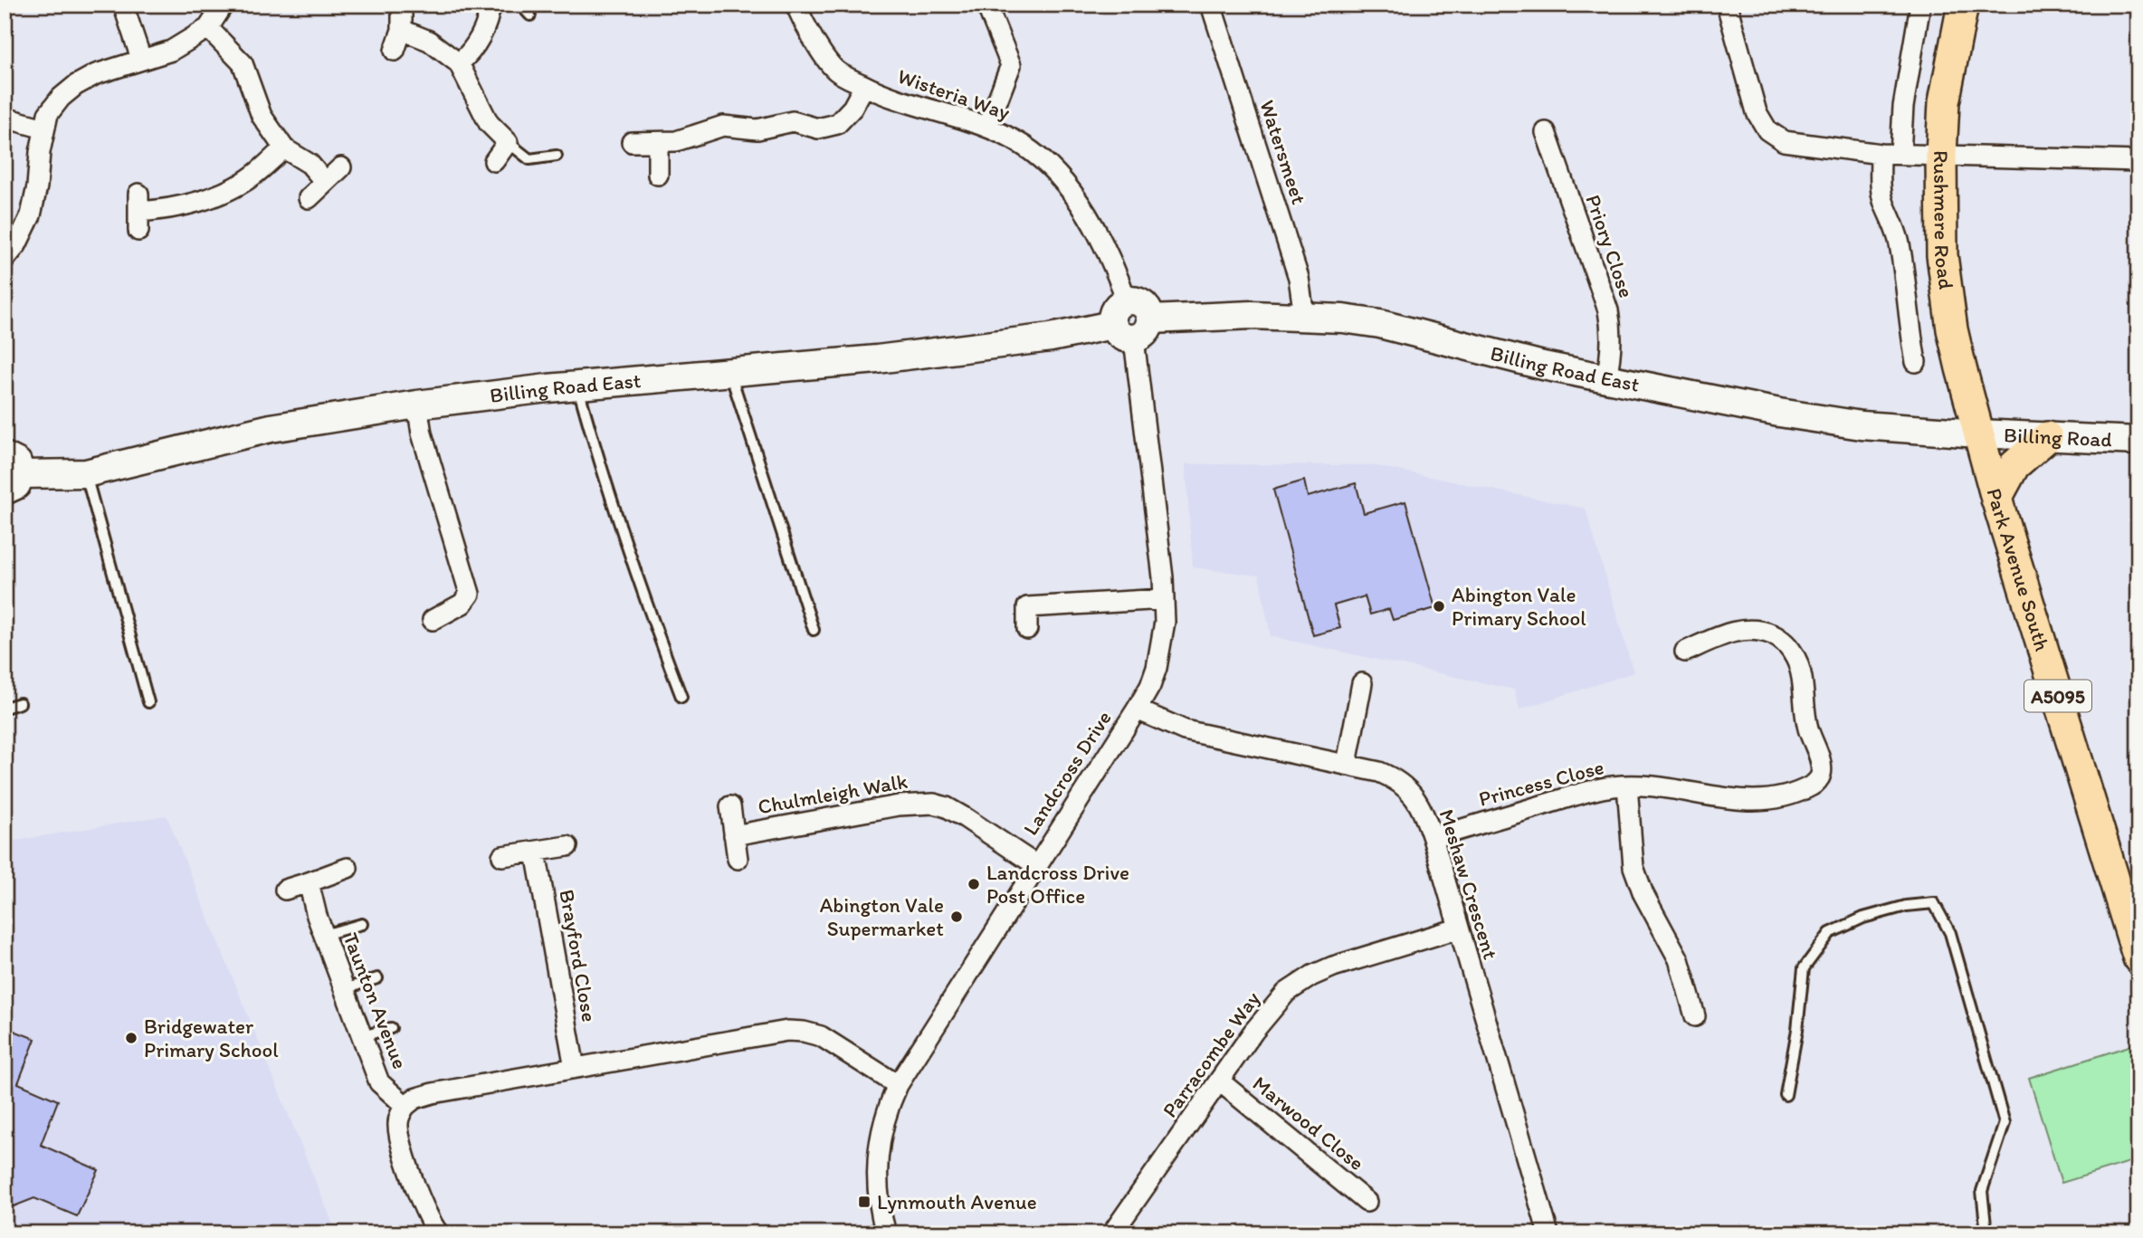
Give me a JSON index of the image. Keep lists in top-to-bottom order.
{
  "streets": {
    "main road": ["Rushmere Road", "Park Avenue South", "A5095"],
    "street": [
      "Wisteria Way",
      "Watersmeet",
      "Priory Close",
      "Billing Road East",
      "Billing Road",
      "Landcross Drive",
      "Princess Close",
      "Chulmleigh Walk",
      "Meshaw Crescent",
      "Brayford Close",
      "Taunton Avenue",
      "Parracombe Way",
      "Marwood Close"
    ]
  },
  "crossings": [
    ["Watersmeet", "Billing Road East"],
    ["Rushmere Road", "Billing Road East"],
    ["Rushmere Road", "Billing Road"],
    ["Rushmere Road", "Park Avenue South"],
    ["Priory Close", "Billing Road East"],
    ["Billing Road East", "Billing Road"],
    ["Billing Road East", "Park Avenue South"],
    ["Billing Road East", "Landcross Drive"],
    ["Billing Road", "Park Avenue South"],
    ["Landcross Drive", "Chulmleigh Walk"],
    ["Landcross Drive", "Meshaw Crescent"],
    ["Princess Close", "Meshaw Crescent"],
    ["Meshaw Crescent", "Parracombe Way"],
    ["Parracombe Way", "Marwood Close"]
  ],
  "places": {
    "other": [
      "Abington Vale Primary School",
      "Landcross Drive Post Office",
      "Abington Vale Supermarket",
      "Bridgewater Primary School"
    ],
    "transit": ["Lynmouth Avenue"]
  }
}
